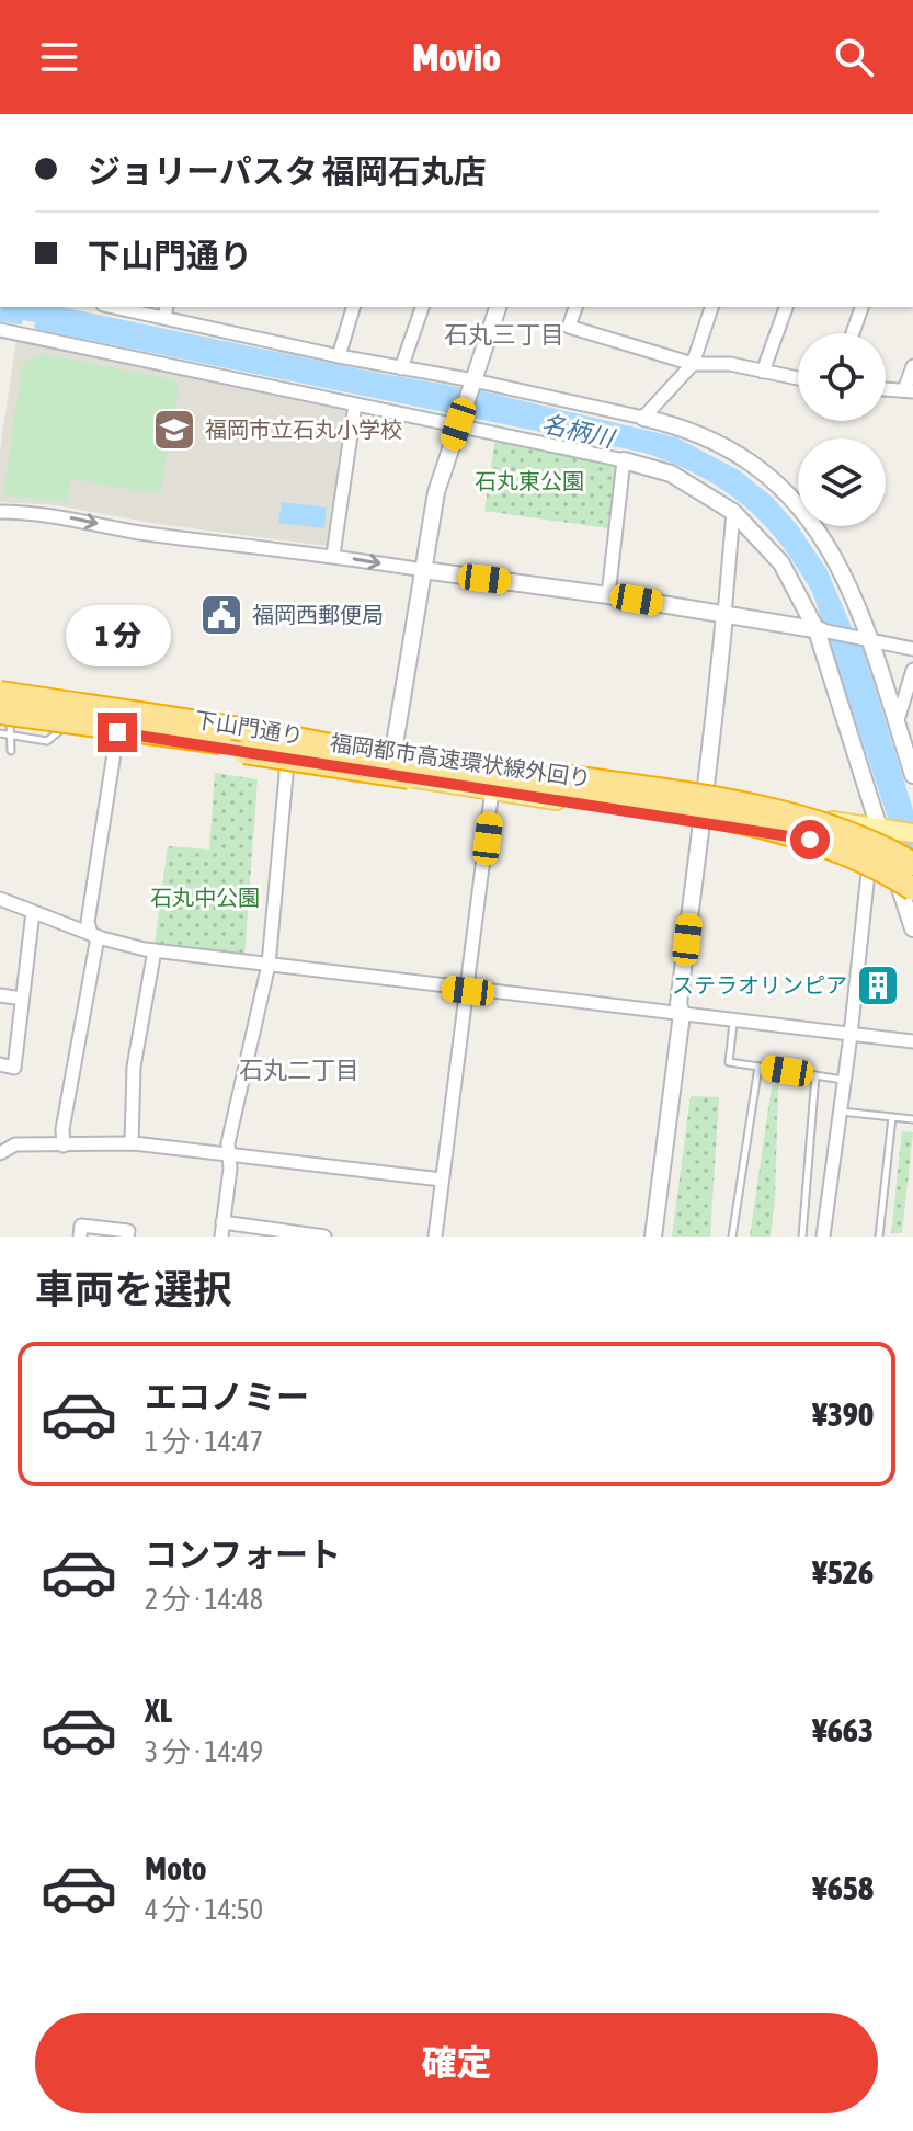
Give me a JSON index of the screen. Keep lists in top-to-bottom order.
{
  "streets": {
    "highway": ["福岡都市高速環状線外回り"],
    "main road": ["下山門通り"]
  },
  "crossings": [
    ["下山門通り", "福岡都市高速環状線外回り"]
  ],
  "districts": ["石丸三丁目", "石丸二丁目"],
  "water": ["名柄川"],
  "parks": ["石丸東公園", "石丸中公園"],
  "places": {
    "school or university": ["福岡市立石丸小学校"],
    "public building": ["福岡西郵便局"],
    "building": ["ステラオリンピア"]
  },
  "page": {
    "header": "Movio",
    "banner": ["ジョリーパスタ 福岡石丸店", "下山門通り"],
    "bubble": "1 分",
    "heading": "車両を選択",
    "list": [
      {
        "name": "エコノミー",
        "note": "1 分 · 14:47",
        "value": "¥390"
      },
      {
        "name": "コンフォート",
        "note": "2 分 · 14:48",
        "value": "¥526"
      },
      {
        "name": "XL",
        "note": "3 分 · 14:49",
        "value": "¥663"
      },
      {
        "name": "Moto",
        "note": "4 分 · 14:50",
        "value": "¥658"
      }
    ],
    "buttons": "確定"
  }
}
